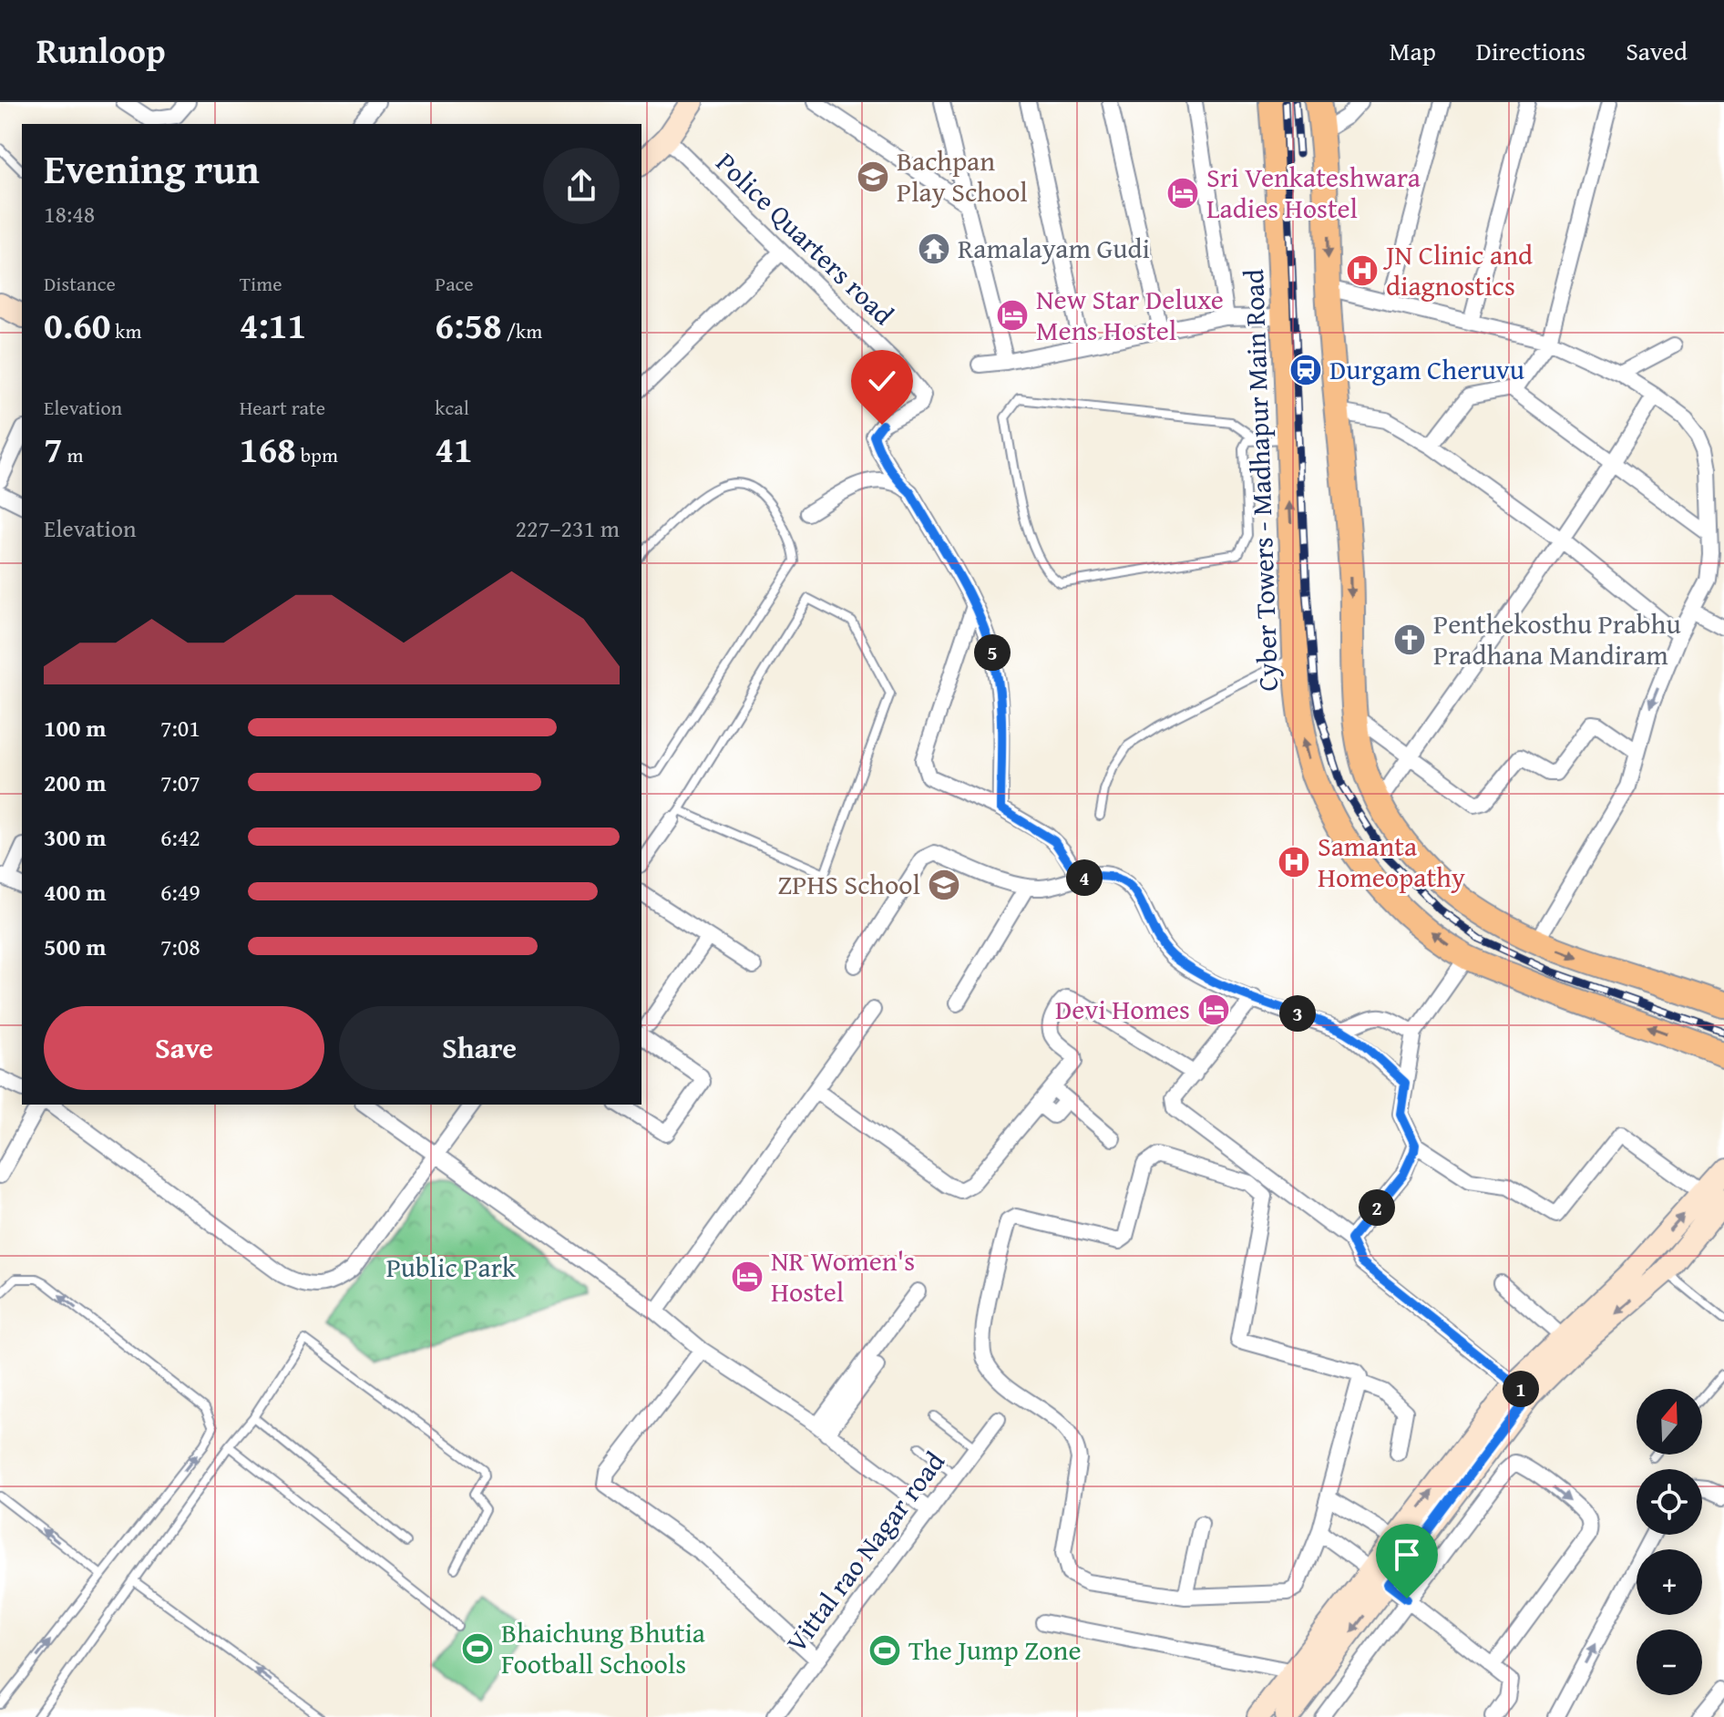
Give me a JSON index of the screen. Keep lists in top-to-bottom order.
{
  "streets": {
    "main road": ["Cyber Towers - Madhapur Main Road"],
    "street": ["Police Quarters road", "Vittal rao Nagar road"]
  },
  "parks": ["Public Park"],
  "places": {
    "school or university": ["Bachpan Play School", "ZPHS School"],
    "hotel": [
      "Sri Venkateshwara Ladies Hostel",
      "New Star Deluxe Mens Hostel",
      "Devi Homes",
      "NR Women's Hostel"
    ],
    "temple": ["Ramalayam Gudi"],
    "hospital": ["JN Clinic and diagnostics", "Samanta Homeopathy"],
    "station": ["Durgam Cheruvu"],
    "church": ["Penthekosthu Prabhu Pradhana Mandiram"],
    "sports": ["Bhaichung Bhutia Football Schools", "The Jump Zone"]
  },
  "north": "top",
  "page": {
    "header": "Runloop",
    "nav": ["Map", "Directions", "Saved"],
    "heading": ["Evening run", "18:48"],
    "stats": [
      ["Distance", "0.60 km"],
      ["Time", "4:11"],
      ["Pace", "6:58 /km"],
      ["Elevation", "7 m"],
      ["Heart rate", "168 bpm"],
      ["kcal", "41"]
    ],
    "chart": ["Elevation", "227–231 m"],
    "pins": [
      "5",
      "4",
      "3",
      "2",
      "1"
    ],
    "list": [
      {
        "name": "100 m",
        "note": "7:01"
      },
      {
        "name": "200 m",
        "note": "7:07"
      },
      {
        "name": "300 m",
        "note": "6:42"
      },
      {
        "name": "400 m",
        "note": "6:49"
      },
      {
        "name": "500 m",
        "note": "7:08"
      }
    ],
    "buttons": ["Save", "Share"],
    "map_buttons": ["+", "−"]
  }
}
